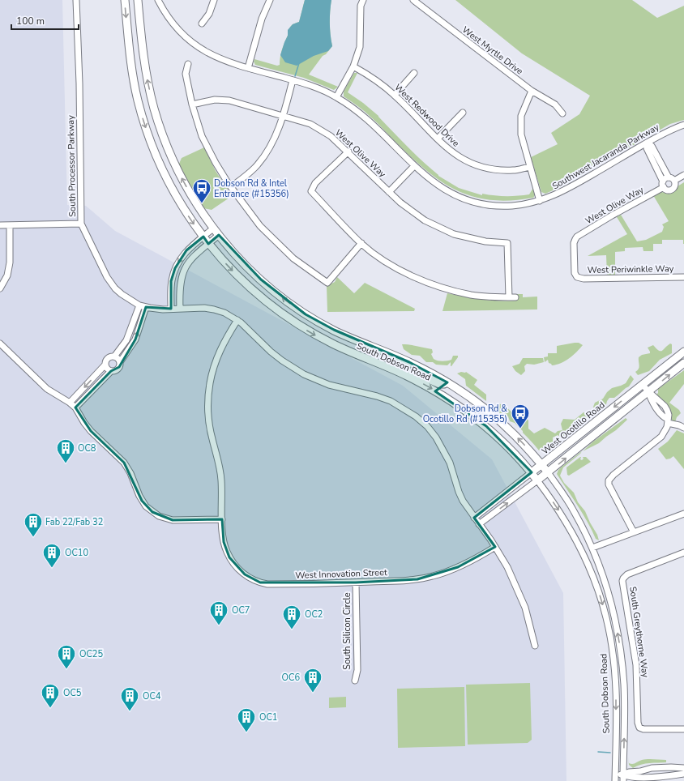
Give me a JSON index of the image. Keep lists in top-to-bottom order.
{
  "streets": {
    "main road": ["South Dobson Road", "West Ocotillo Road"],
    "street": [
      "West Myrtle Drive",
      "West Redwood Drive",
      "West Olive Way",
      "Southwest Jacaranda Parkway",
      "South Processor Parkway",
      "West Periwinkle Way",
      "West Innovation Street",
      "South Silicon Circle",
      "South Greythorne Way"
    ]
  },
  "crossings": [
    ["West Olive Way", "West Periwinkle Way"],
    ["South Processor Parkway", "West Ocotillo Road"],
    ["South Processor Parkway", "West Innovation Street"],
    ["South Dobson Road", "West Ocotillo Road"],
    ["West Innovation Street", "South Silicon Circle"]
  ],
  "one_way": ["West Ocotillo Road"],
  "places": {
    "bus stop": ["Dobson Rd & Intel Entrance (#15356)", "Dobson Rd & Ocotillo Rd (#15355)"],
    "building": [
      "OC8",
      "Fab 22/Fab 32",
      "OC10",
      "OC7",
      "OC2",
      "OC25",
      "OC6",
      "OC5",
      "OC4",
      "OC1"
    ]
  },
  "scale_bar": "100 m"
}
